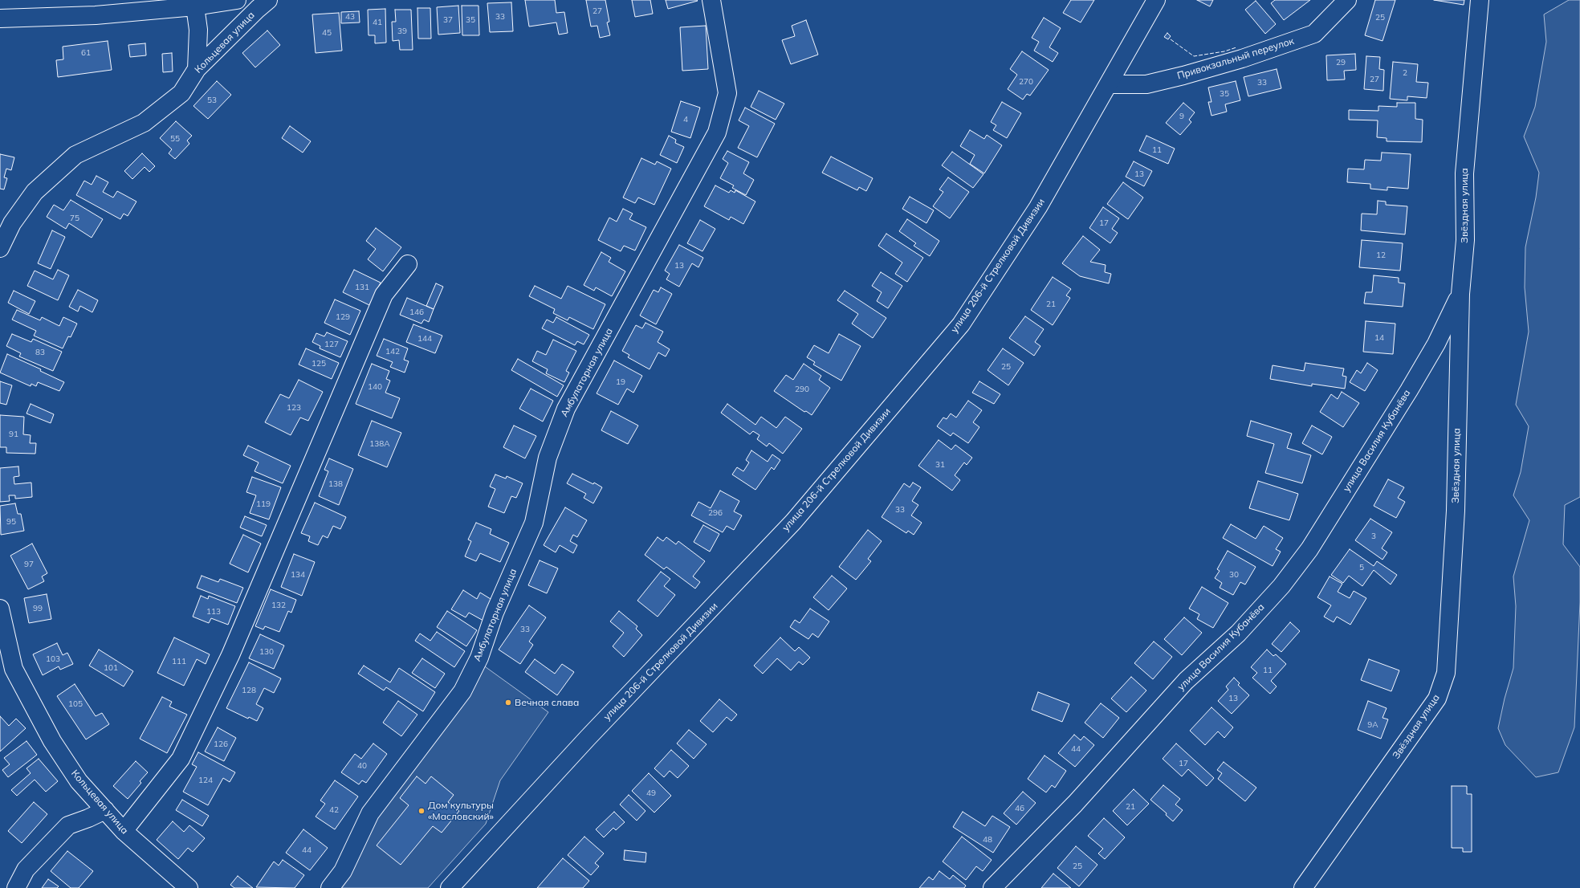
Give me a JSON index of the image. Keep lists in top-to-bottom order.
{
  "streets": {
    "street": [
      "Кольцевая улица",
      "Привокзальный переулок",
      "Звёздная улица",
      "улица 206-й Стрелковой Дивизии",
      "Амбулаторная улица",
      "улица Василия Кубанёва"
    ]
  },
  "crossings": [
    ["Привокзальный переулок", "улица 206-й Стрелковой Дивизии"],
    ["Звёздная улица", "улица Василия Кубанёва"]
  ],
  "places": ["Вечная слава", "Дом культуры «Масловский»"],
  "house_numbers": [
    "27",
    "43",
    "33",
    "25",
    "37",
    "35",
    "41",
    "39",
    "45",
    "61",
    "29",
    "2",
    "27",
    "270",
    "33",
    "35",
    "53",
    "9",
    "4",
    "55",
    "11",
    "13",
    "75",
    "17",
    "12",
    "13",
    "131",
    "21",
    "146",
    "129",
    "14",
    "144",
    "127",
    "142",
    "83",
    "125",
    "25",
    "19",
    "140",
    "290",
    "123",
    "91",
    "138А",
    "31",
    "138",
    "119",
    "33",
    "296",
    "95",
    "3",
    "97",
    "5",
    "134",
    "30",
    "132",
    "99",
    "113",
    "33",
    "130",
    "103",
    "111",
    "101",
    "11",
    "128",
    "13",
    "105",
    "9А",
    "126",
    "44",
    "17",
    "40",
    "124",
    "49",
    "21",
    "46",
    "42",
    "48",
    "44",
    "25"
  ]
}
